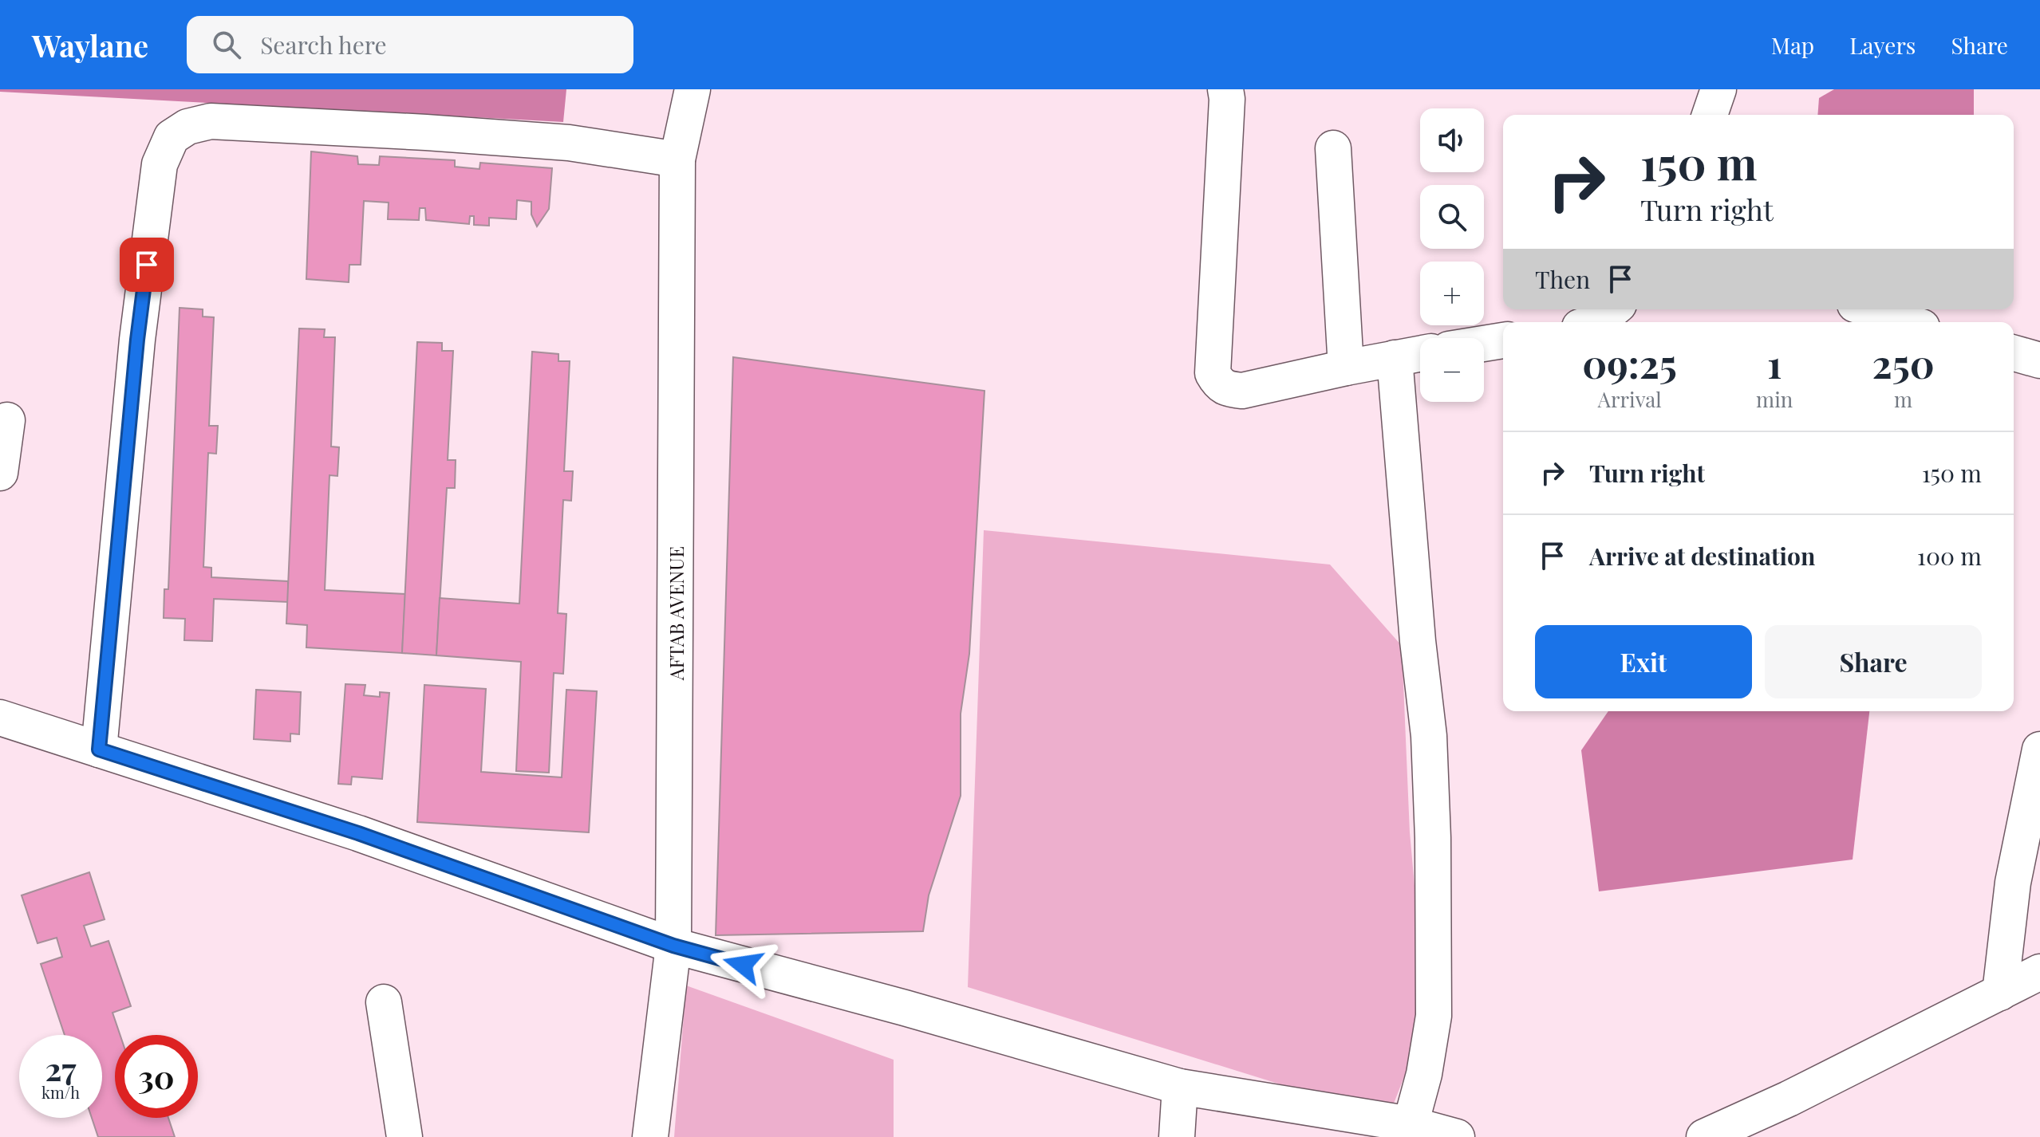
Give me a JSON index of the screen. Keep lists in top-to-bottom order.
{
  "streets": {
    "street": ["AFTAB AVENUE"]
  },
  "page": {
    "header": "Waylane",
    "search": "Search here",
    "nav": ["Map", "Layers", "Share"],
    "map_buttons": ["+", "−"],
    "turn": ["150 m", "Turn right"],
    "then": "Then",
    "eta": [
      "09:25",
      "Arrival",
      "1",
      "min",
      "250",
      "m"
    ],
    "list": [
      {
        "name": "Turn right",
        "value": "150 m"
      },
      {
        "name": "Arrive at destination",
        "value": "100 m"
      }
    ],
    "buttons": ["Exit", "Share"],
    "speed": "27 km/h",
    "limit": "30"
  }
}
